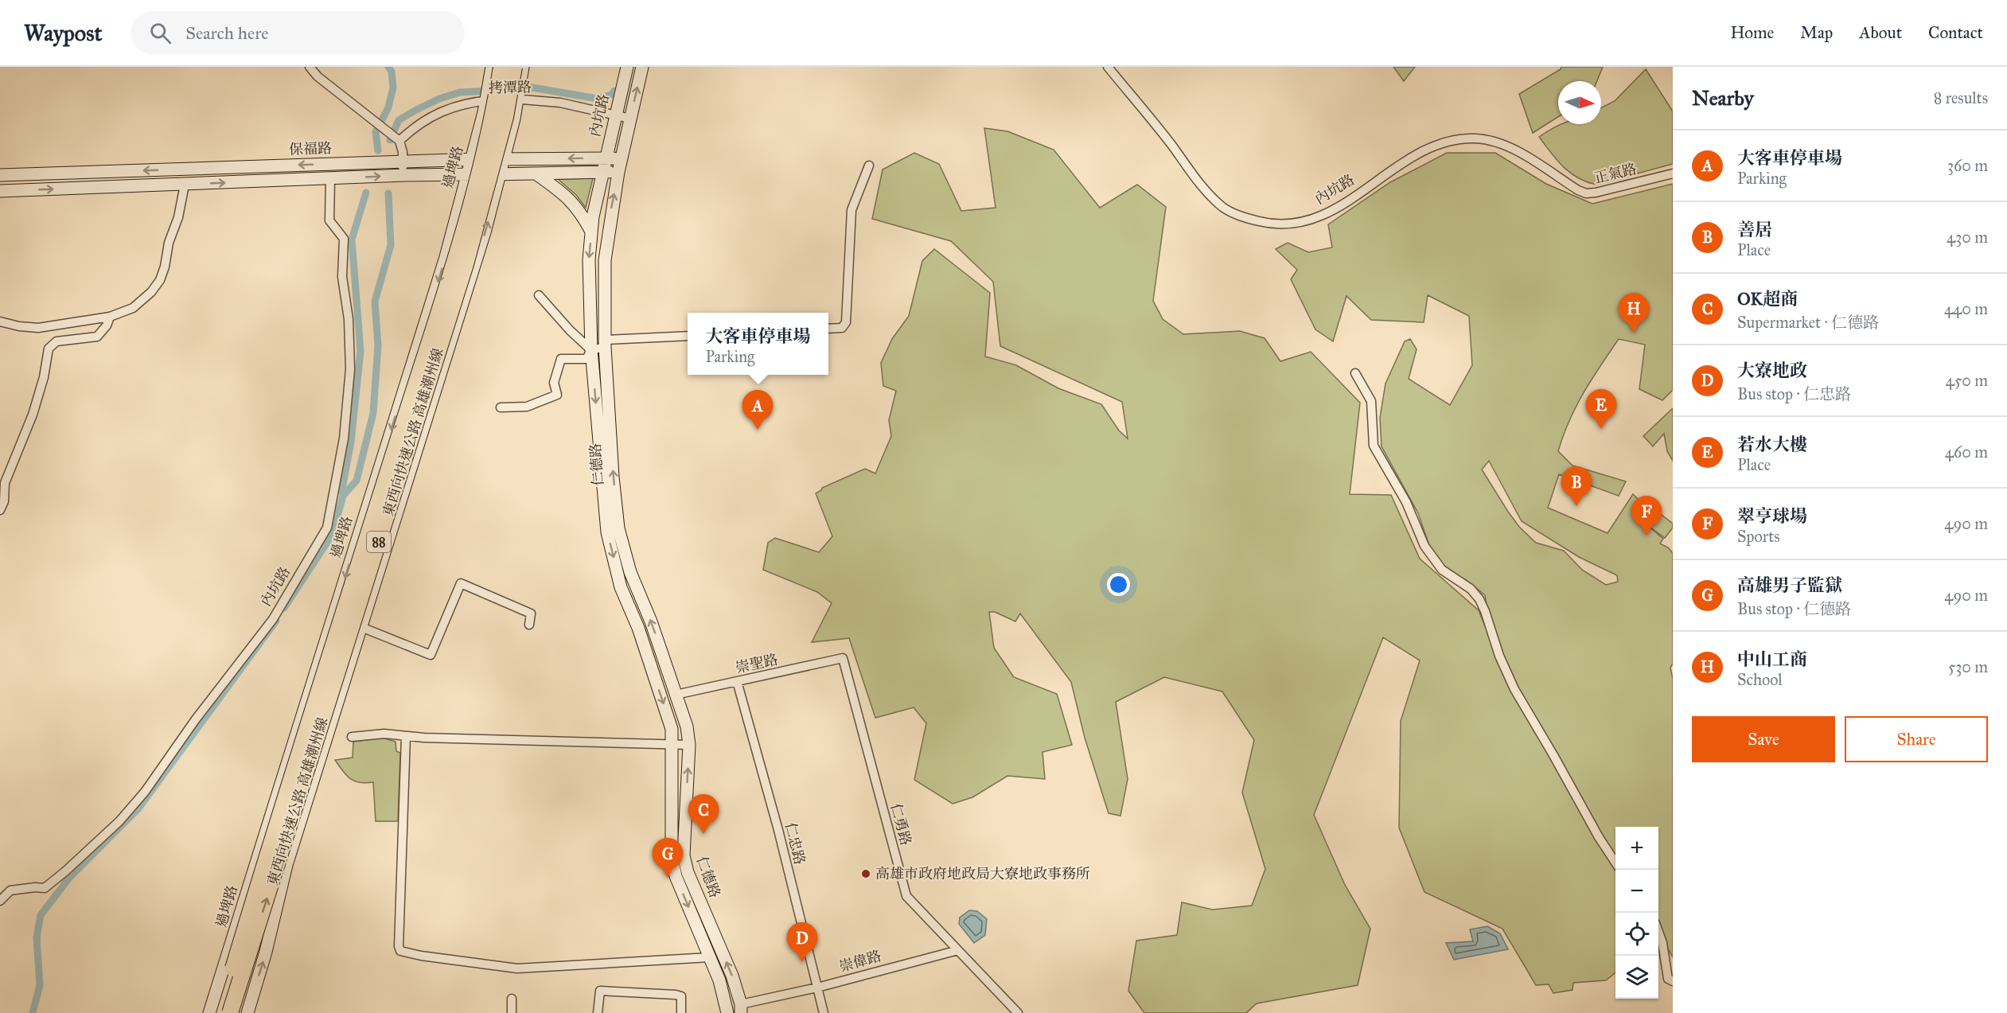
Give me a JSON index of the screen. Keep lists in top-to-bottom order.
{
  "streets": {
    "highway": ["東西向快速公路 高雄潮州線", "88"],
    "street": [
      "拷潭路",
      "內坑路",
      "保福路",
      "過埤路",
      "正氣路",
      "仁德路",
      "崇聖路",
      "仁勇路",
      "仁忠路",
      "崇偉路"
    ]
  },
  "crossings": [
    ["拷潭路", "內坑路"],
    ["拷潭路", "過埤路"],
    ["內坑路", "保福路"],
    ["內坑路", "正氣路"],
    ["內坑路", "仁德路"],
    ["保福路", "過埤路"],
    ["過埤路", "東西向快速公路 高雄潮州線"],
    ["仁德路", "崇聖路"],
    ["仁德路", "崇偉路"],
    ["崇聖路", "仁勇路"],
    ["崇聖路", "仁忠路"],
    ["仁勇路", "崇偉路"],
    ["仁忠路", "崇偉路"]
  ],
  "places": ["高雄市政府地政局大寮地政事務所"],
  "north": "right",
  "page": {
    "header": "Waypost",
    "search": "Search here",
    "nav": [
      "Home",
      "Map",
      "About",
      "Contact"
    ],
    "heading": ["Nearby", "8 results"],
    "list": [
      {
        "mark": "A",
        "name": "大客車停車場",
        "note": "Parking",
        "value": "360 m"
      },
      {
        "mark": "B",
        "name": "善居",
        "note": "Place",
        "value": "430 m"
      },
      {
        "mark": "C",
        "name": "OK超商",
        "note": "Supermarket · 仁德路",
        "value": "440 m"
      },
      {
        "mark": "D",
        "name": "大寮地政",
        "note": "Bus stop · 仁忠路",
        "value": "450 m"
      },
      {
        "mark": "E",
        "name": "若水大樓",
        "note": "Place",
        "value": "460 m"
      },
      {
        "mark": "F",
        "name": "翠亨球場",
        "note": "Sports",
        "value": "490 m"
      },
      {
        "mark": "G",
        "name": "高雄男子監獄",
        "note": "Bus stop · 仁德路",
        "value": "490 m"
      },
      {
        "mark": "H",
        "name": "中山工商",
        "note": "School",
        "value": "530 m"
      }
    ],
    "pins": [
      "H",
      "E",
      "A",
      "B",
      "F",
      "C",
      "G",
      "D"
    ],
    "popup": ["大客車停車場", "Parking"],
    "buttons": ["Save", "Share"],
    "map_buttons": ["+", "−"]
  }
}
